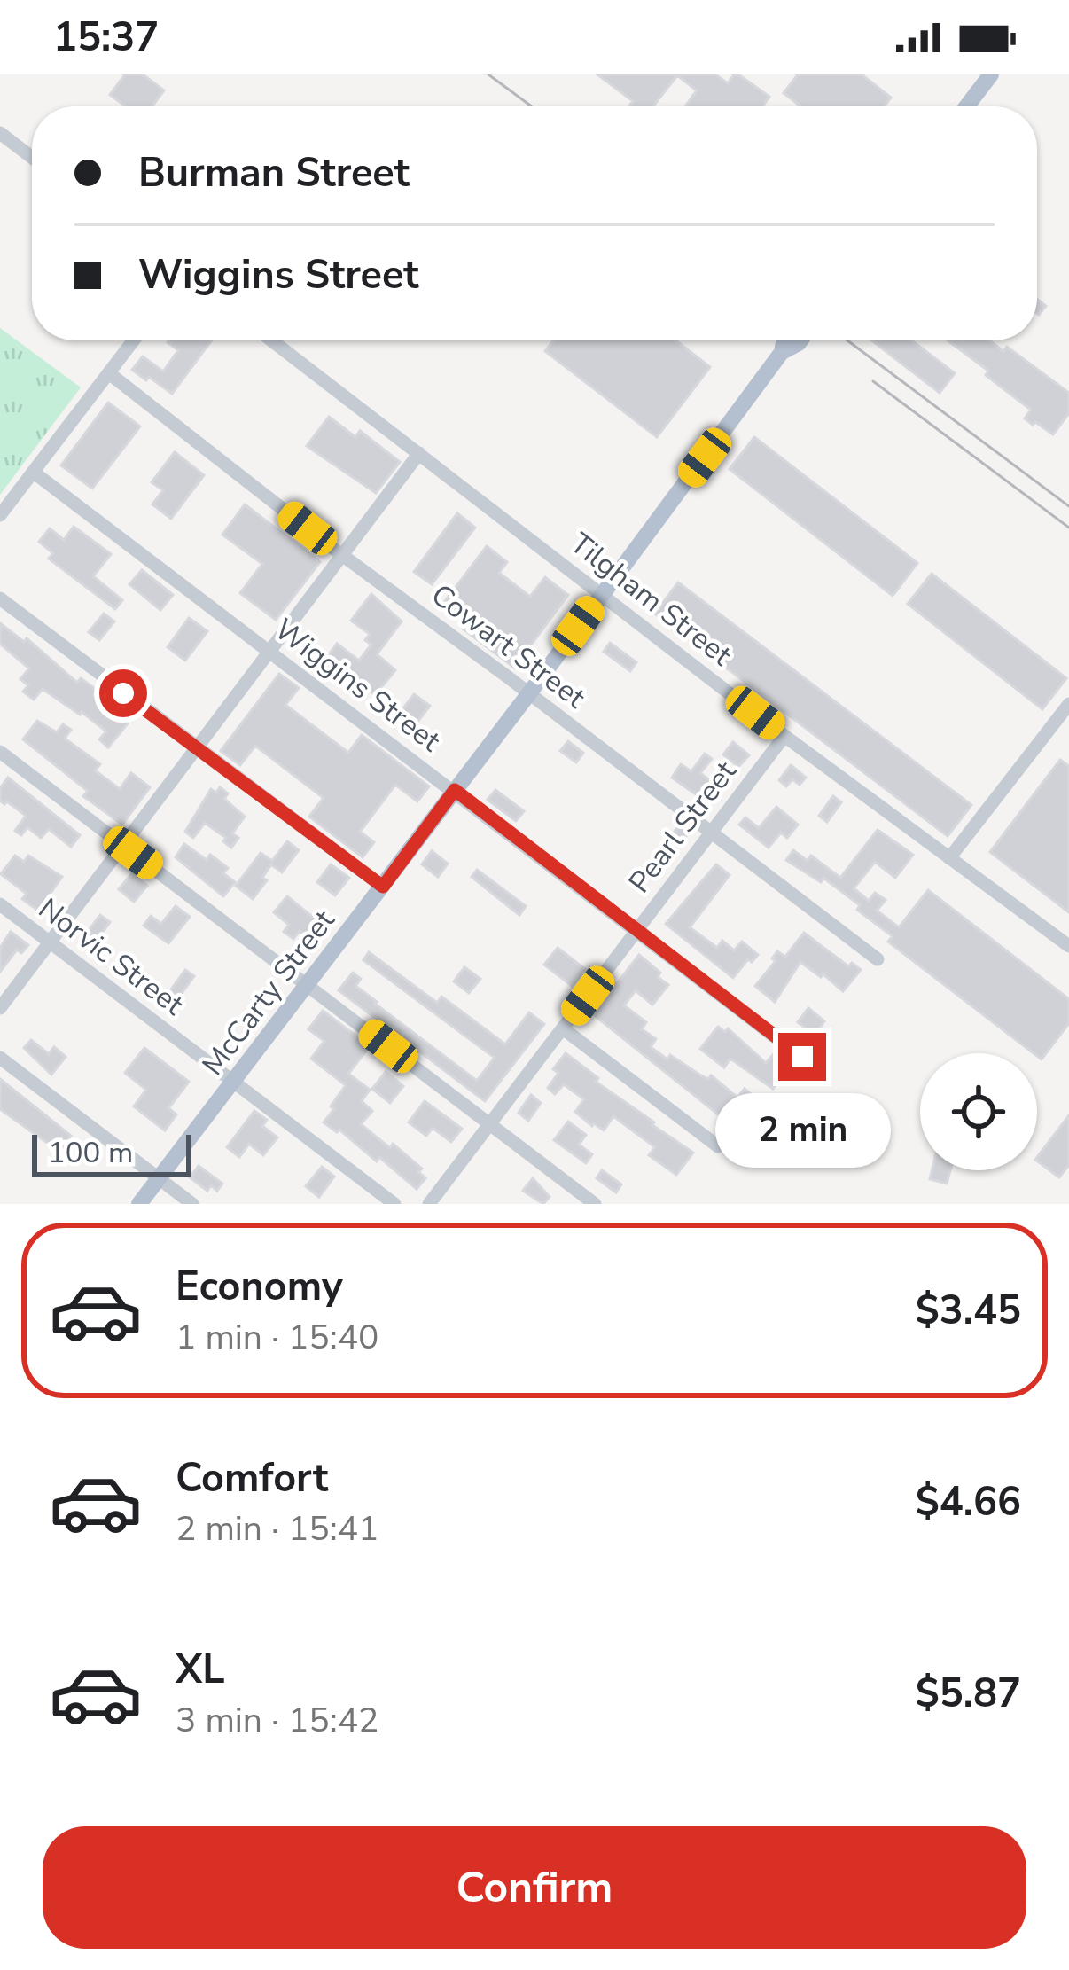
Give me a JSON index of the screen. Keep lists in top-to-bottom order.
{
  "streets": {
    "main road": ["McCarty Street"],
    "street": [
      "Tilgham Street",
      "Cowart Street",
      "Wiggins Street",
      "Pearl Street",
      "Norvic Street"
    ]
  },
  "crossings": [
    ["Tilgham Street", "Pearl Street"],
    ["Tilgham Street", "McCarty Street"],
    ["Cowart Street", "Pearl Street"],
    ["Cowart Street", "McCarty Street"],
    ["Wiggins Street", "Pearl Street"],
    ["Wiggins Street", "McCarty Street"],
    ["Norvic Street", "McCarty Street"]
  ],
  "scale_bar": "100 m",
  "page": {
    "status": "15:37",
    "banner": ["Burman Street", "Wiggins Street"],
    "bubble": "2 min",
    "scale": "100 m",
    "list": [
      {
        "name": "Economy",
        "note": "1 min · 15:40",
        "value": "$3.45"
      },
      {
        "name": "Comfort",
        "note": "2 min · 15:41",
        "value": "$4.66"
      },
      {
        "name": "XL",
        "note": "3 min · 15:42",
        "value": "$5.87"
      }
    ],
    "buttons": "Confirm"
  }
}
